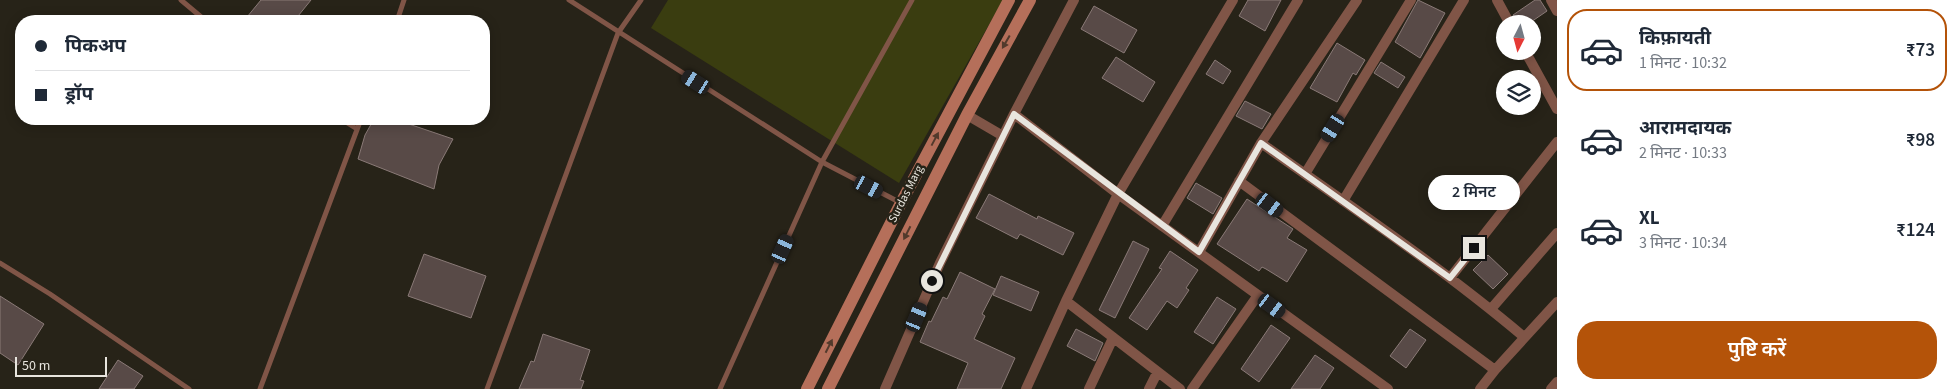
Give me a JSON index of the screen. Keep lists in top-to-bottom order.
{
  "streets": {
    "main road": ["Surdas Marg"]
  },
  "scale_bar": "50 m",
  "north": "bottom",
  "page": {
    "list": [
      {
        "name": "किफ़ायती",
        "note": "1 मिनट · 10:32",
        "value": "₹73"
      },
      {
        "name": "आरामदायक",
        "note": "2 मिनट · 10:33",
        "value": "₹98"
      },
      {
        "name": "XL",
        "note": "3 मिनट · 10:34",
        "value": "₹124"
      }
    ],
    "banner": ["पिकअप", "ड्रॉप"],
    "bubble": "2 मिनट",
    "buttons": "पुष्टि करें",
    "scale": "50 m"
  }
}
